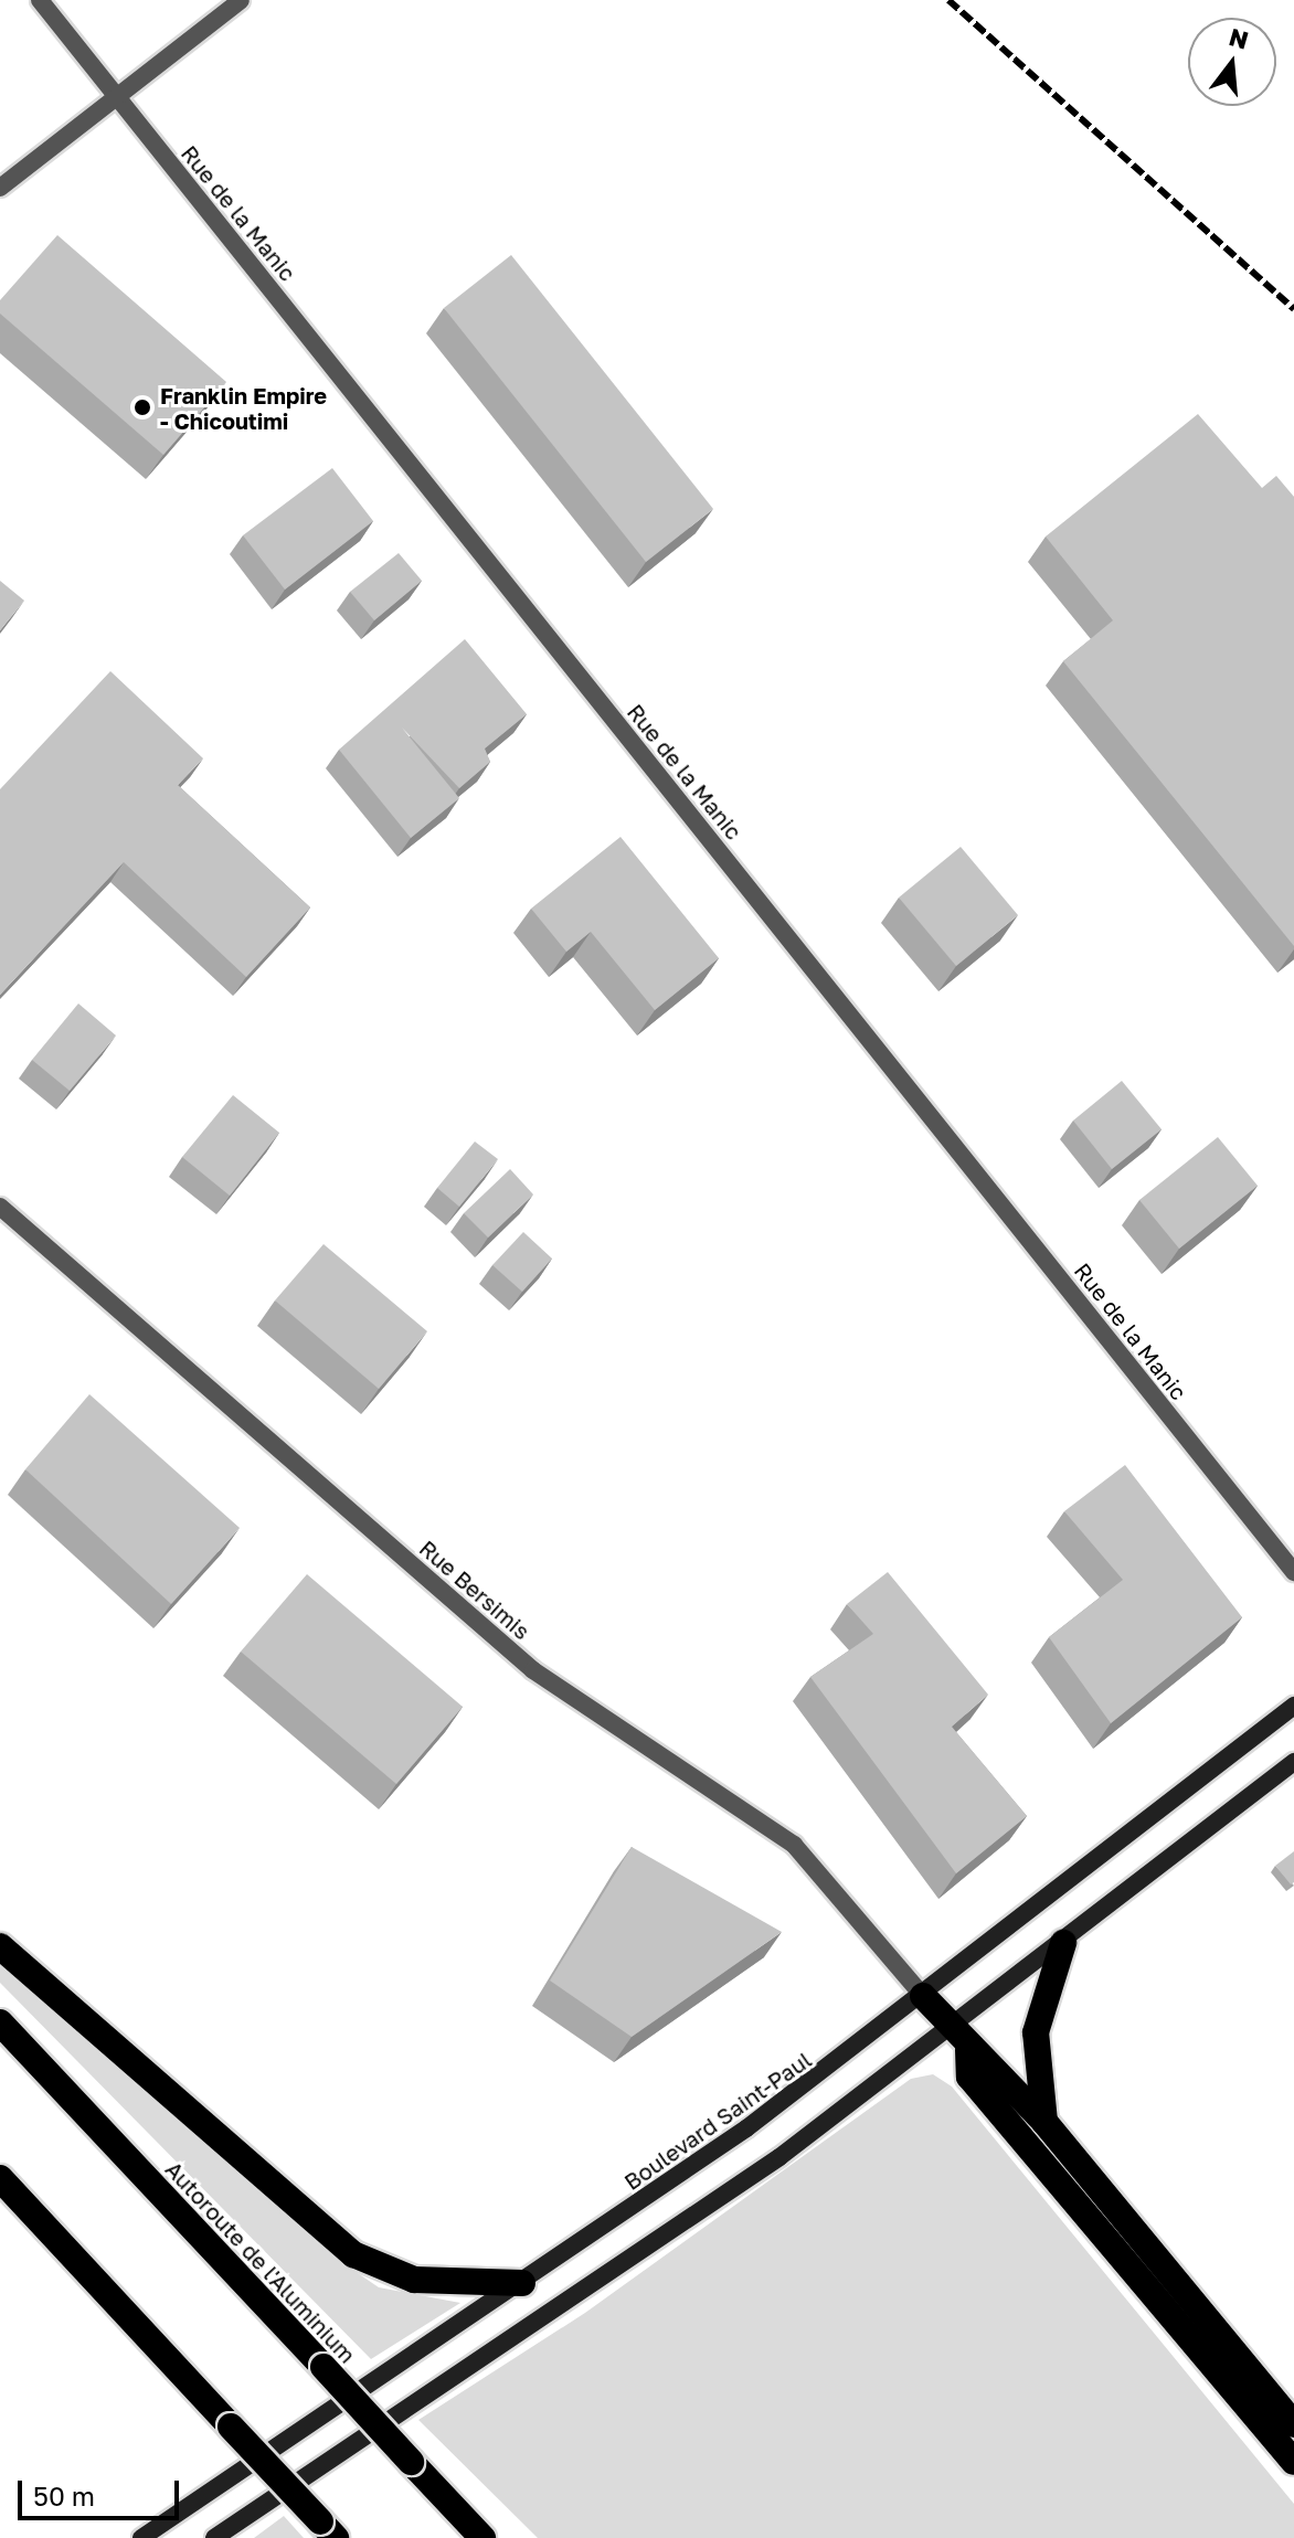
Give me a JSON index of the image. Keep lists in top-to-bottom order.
{
  "streets": {
    "highway": ["Autoroute de l'Aluminium"],
    "main road": ["Boulevard Saint-Paul"],
    "street": ["Rue de la Manic", "Rue Bersimis"]
  },
  "crossings": [
    ["Rue Bersimis", "Boulevard Saint-Paul"]
  ],
  "places": ["Franklin Empire - Chicoutimi"],
  "scale_bar": "50 m",
  "north": "top"
}
